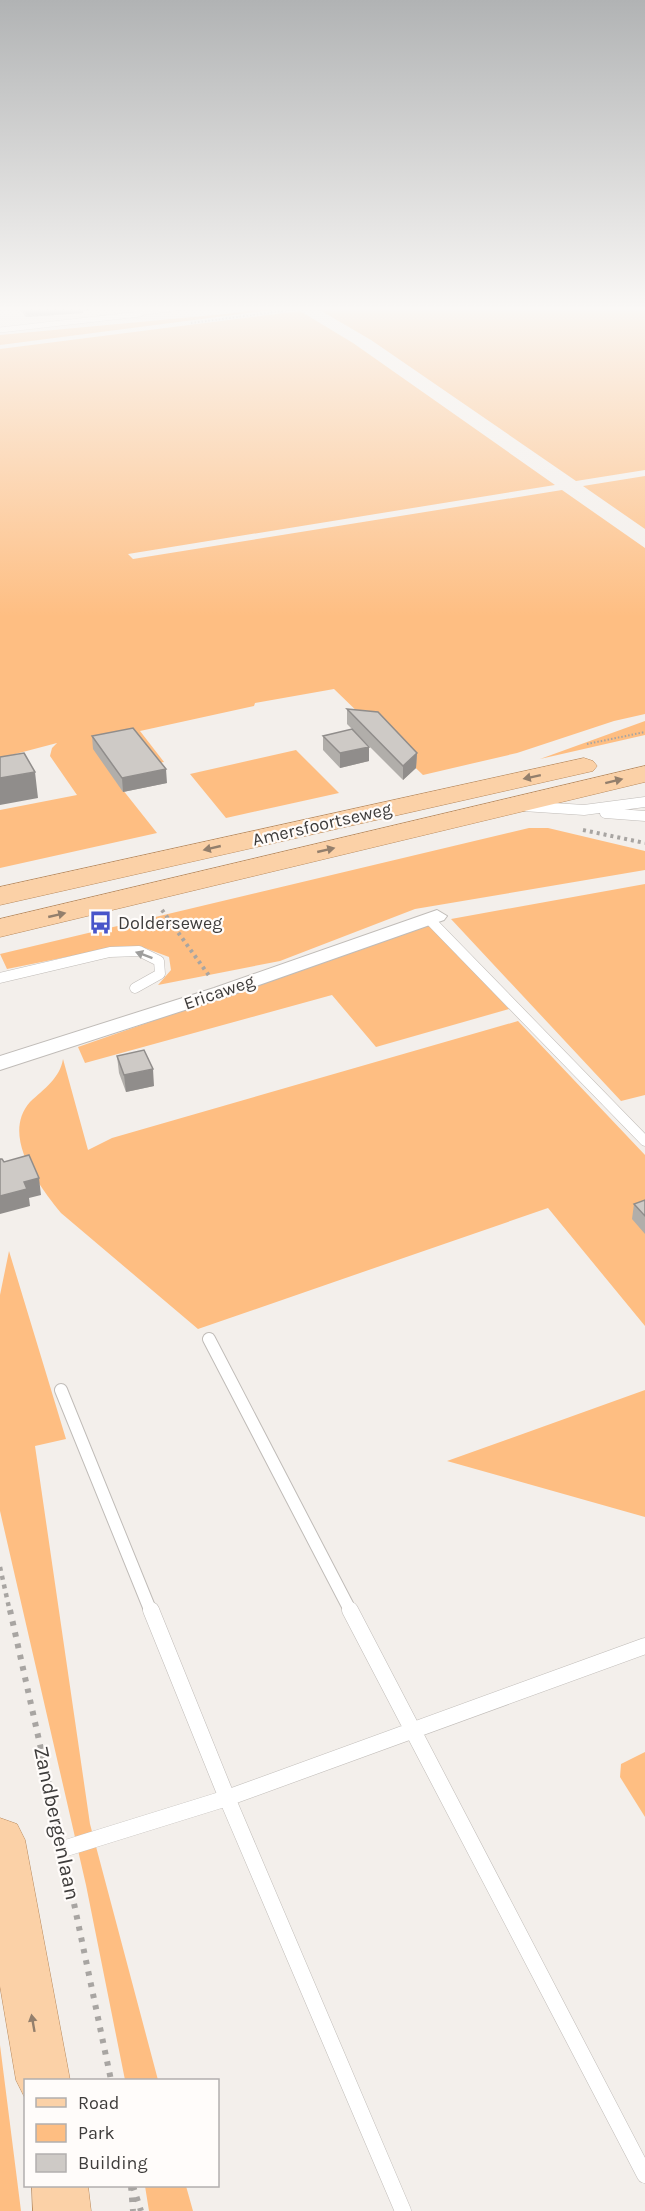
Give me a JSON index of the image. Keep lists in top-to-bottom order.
{
  "streets": {
    "main road": ["Amersfoortseweg"],
    "street": ["Ericaweg"],
    "path": ["Zandbergenlaan"]
  },
  "places": {
    "bus stop": ["Dolderseweg"]
  },
  "legend": ["Road", "Park", "Building"]
}
